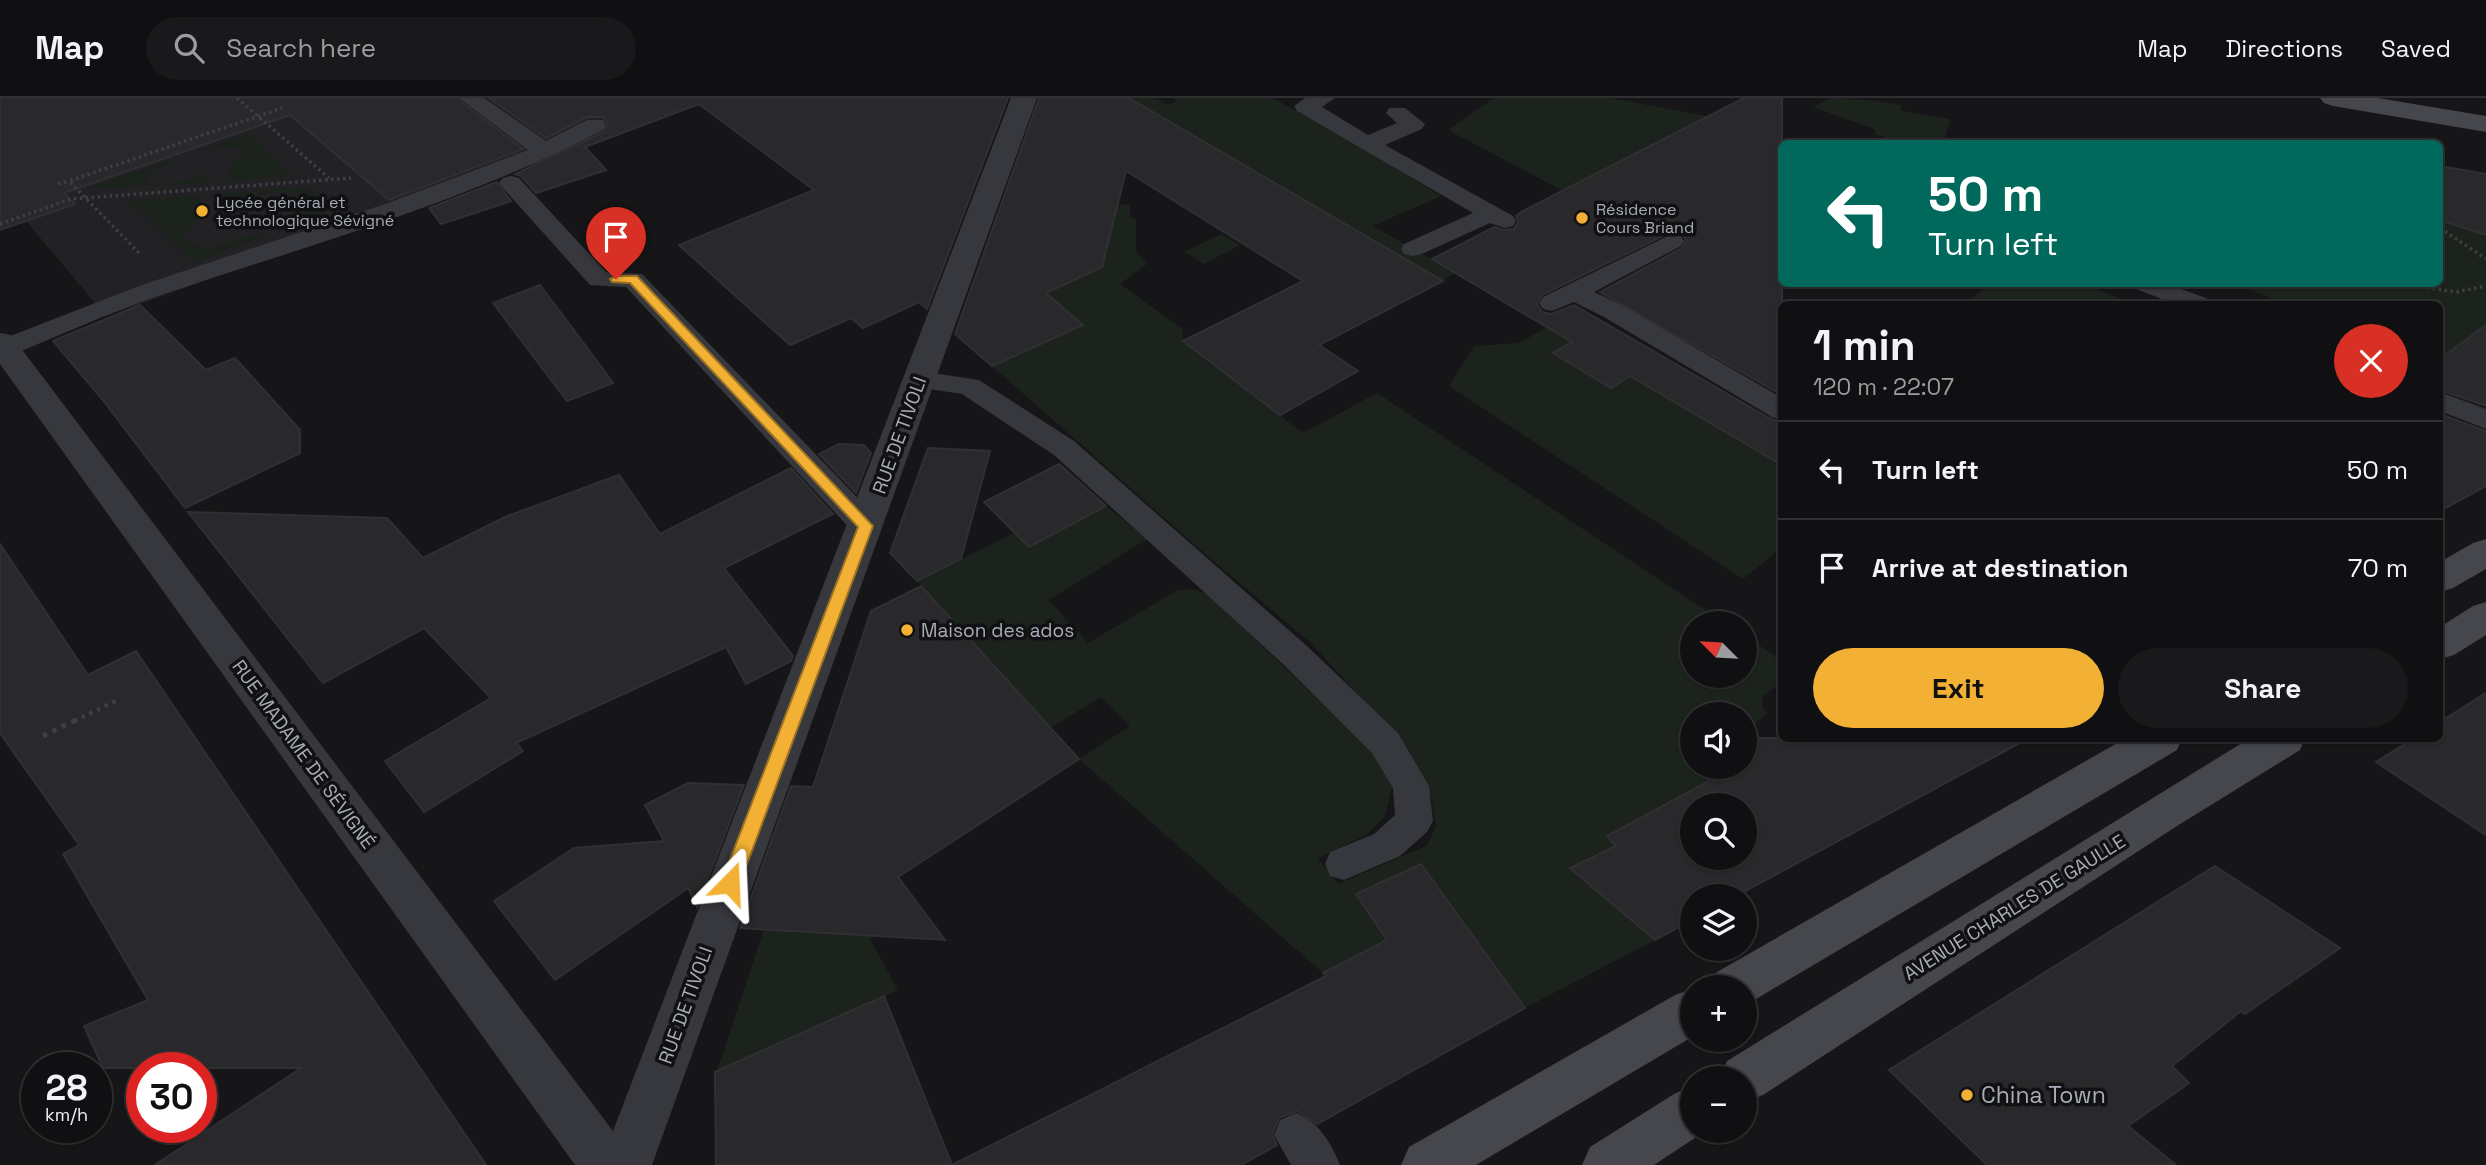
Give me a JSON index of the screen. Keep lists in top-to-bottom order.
{
  "streets": {
    "main road": ["AVENUE CHARLES DE GAULLE"],
    "street": ["RUE DE TIVOLI", "RUE MADAME DE SÉVIGNÉ"]
  },
  "places": [
    "Lycée général et technologique Sévigné",
    "Résidence Cours Briand",
    "Maison des ados",
    "China Town"
  ],
  "north": "top left",
  "page": {
    "header": "Map",
    "search": "Search here",
    "nav": ["Map", "Directions", "Saved"],
    "turn": ["50 m", "Turn left"],
    "heading": ["1 min", "120 m · 22:07"],
    "list": [
      {
        "name": "Turn left",
        "value": "50 m"
      },
      {
        "name": "Arrive at destination",
        "value": "70 m"
      }
    ],
    "map_buttons": ["+", "−"],
    "buttons": ["Exit", "Share"],
    "speed": "28 km/h",
    "limit": "30"
  }
}
